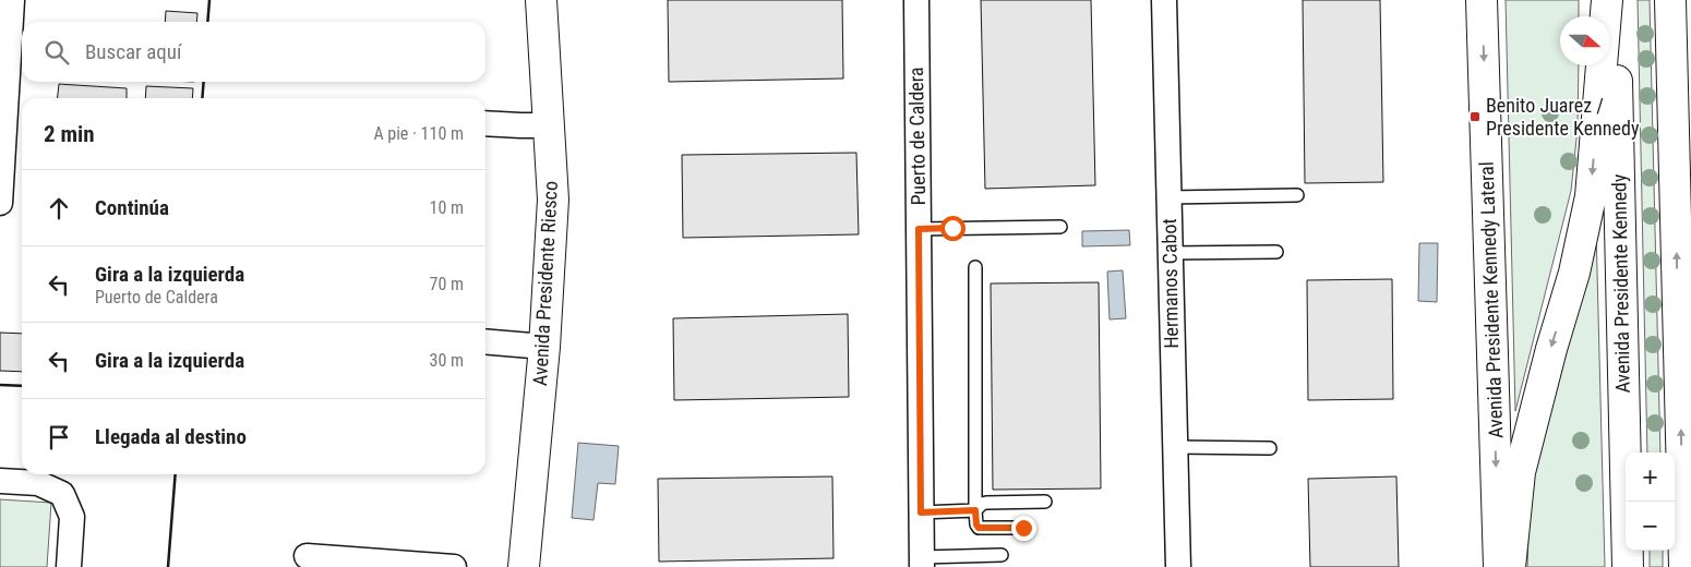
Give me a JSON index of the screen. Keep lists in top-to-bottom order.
{
  "streets": {
    "main road": ["Avenida Presidente Riesco", "Avenida Presidente Kennedy", "Avenida Presidente Kennedy Lateral"],
    "street": ["Puerto de Caldera", "Hermanos Cabot"]
  },
  "places": {
    "transit": ["Benito Juarez / Presidente Kennedy"]
  },
  "north": "right",
  "page": {
    "search": "Buscar aquí",
    "heading": ["2 min", "A pie · 110 m"],
    "list": [
      ["Continúa", "10 m"],
      ["Gira a la izquierda", "Puerto de Caldera", "70 m"],
      ["Gira a la izquierda", "30 m"],
      "Llegada al destino"
    ],
    "map_buttons": ["+", "−"]
  }
}
